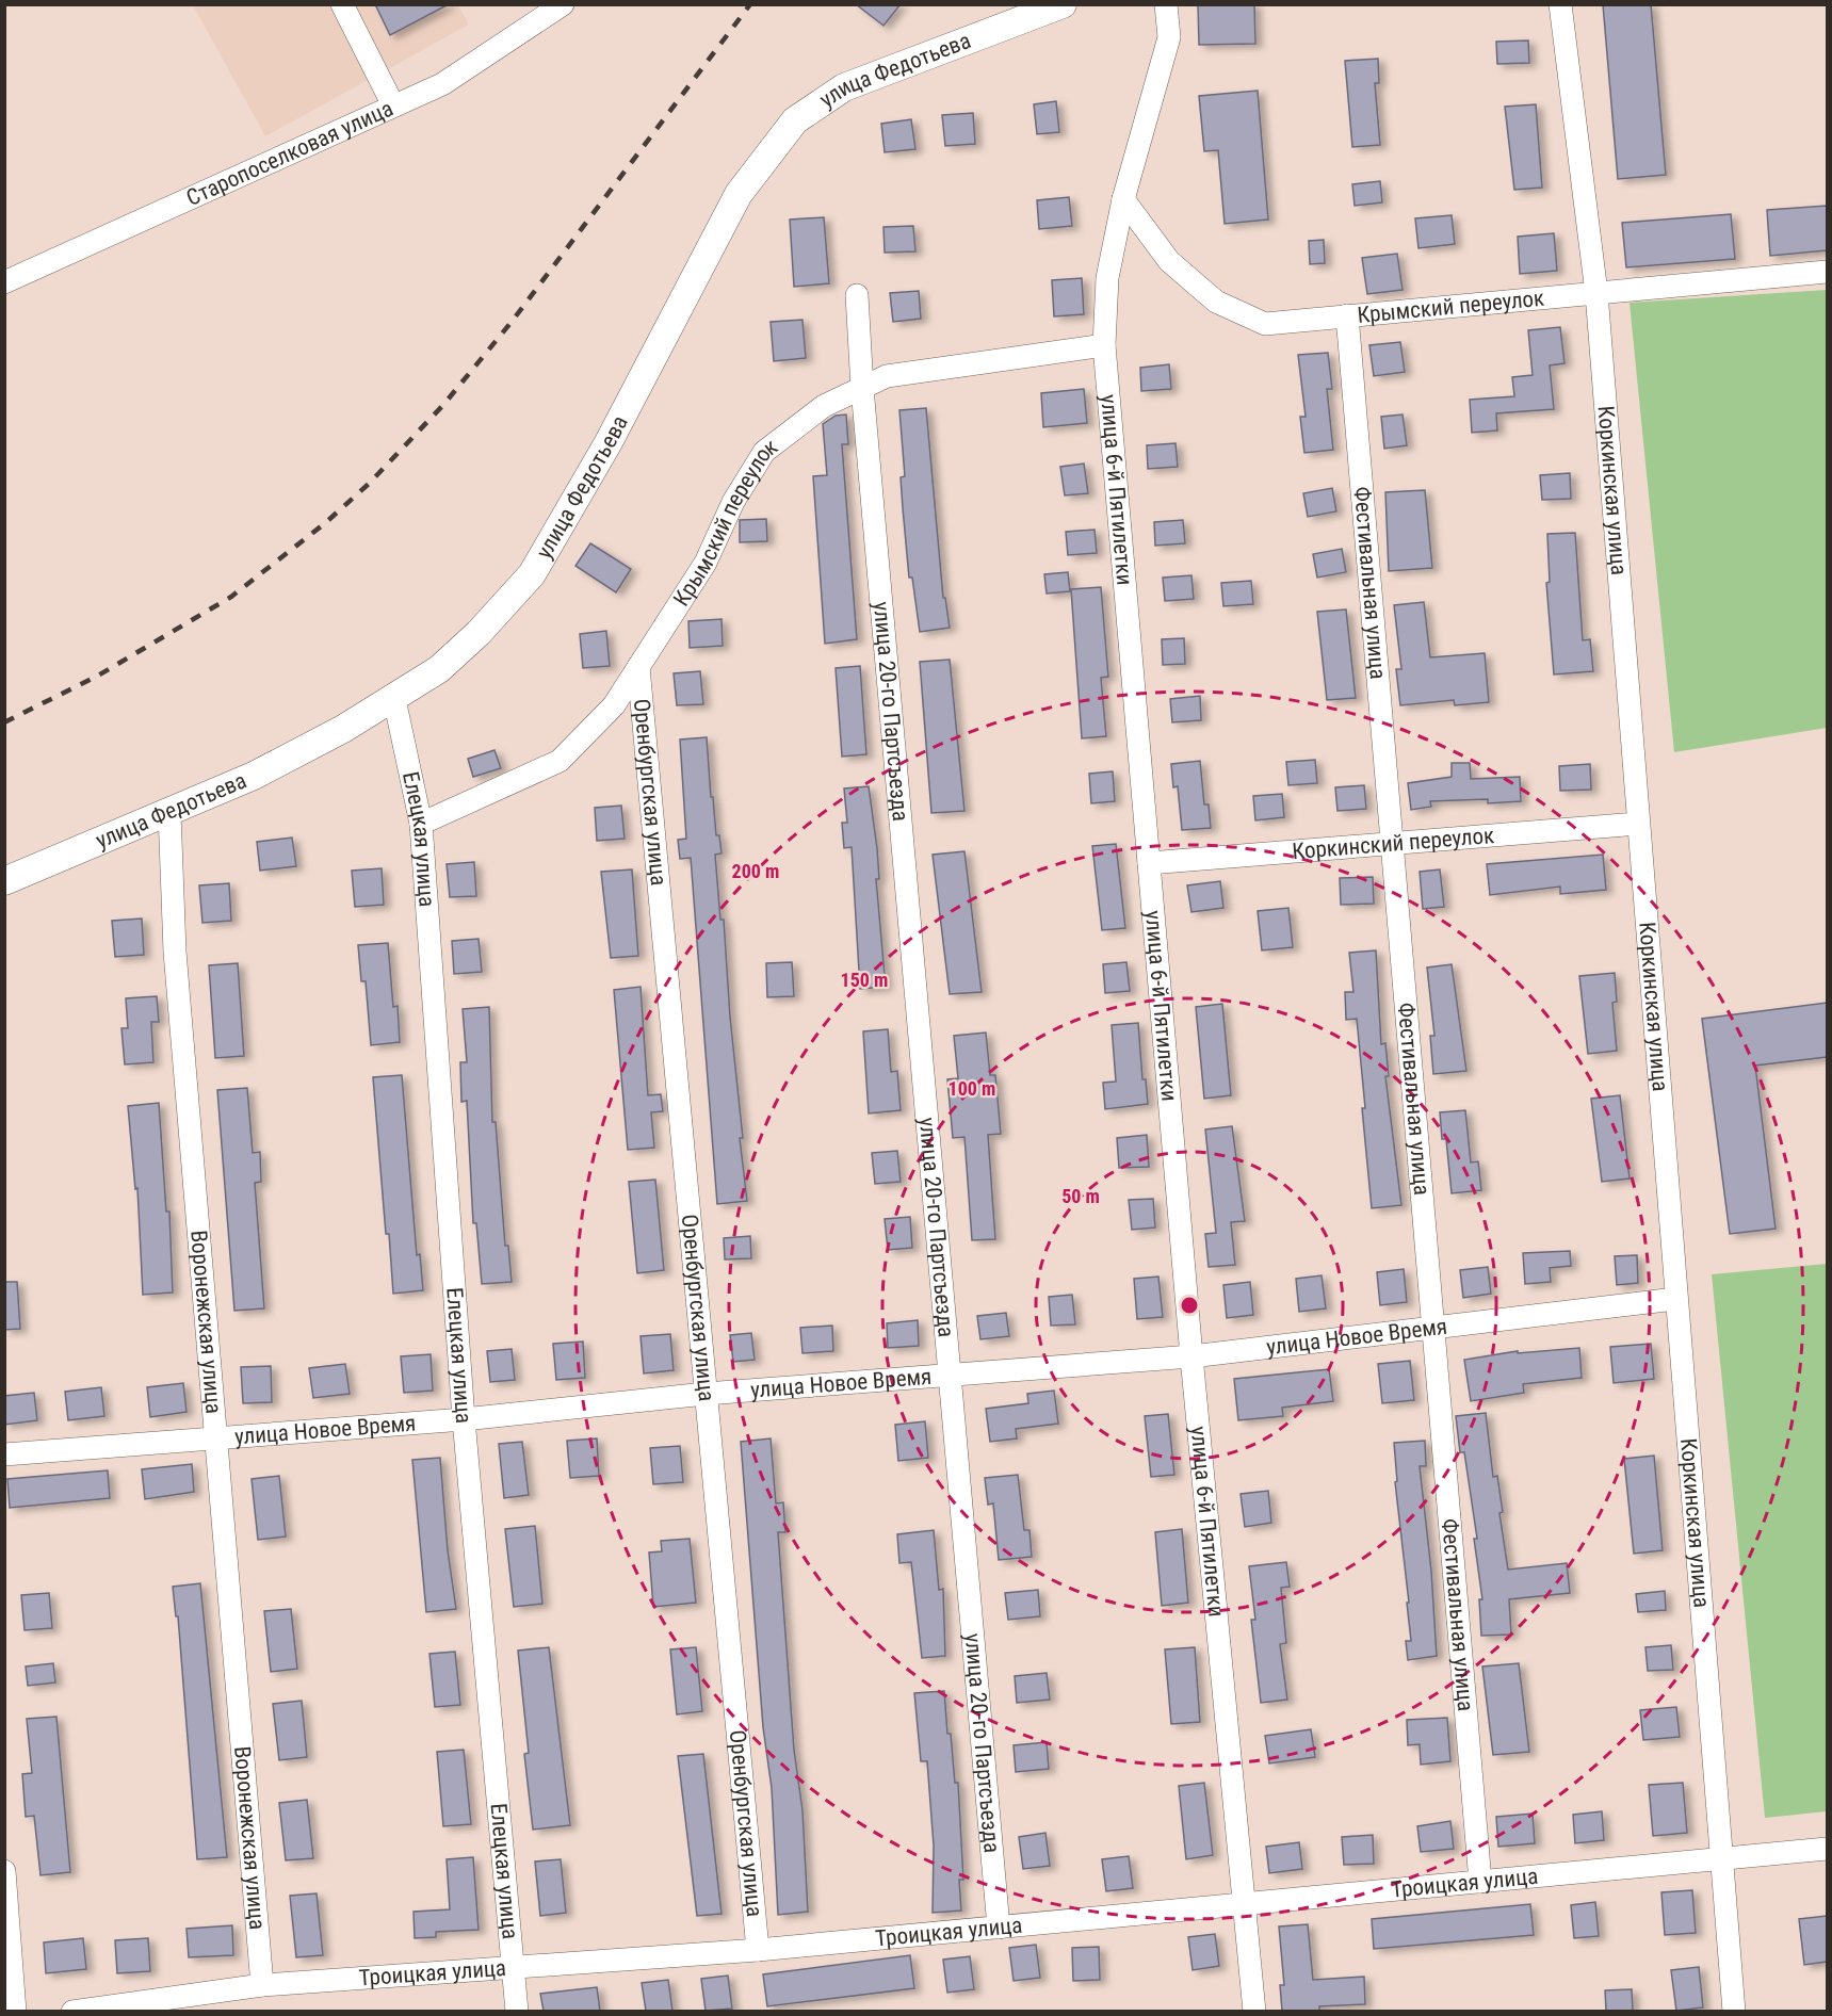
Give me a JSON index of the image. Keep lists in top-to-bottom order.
{
  "streets": {
    "main road": ["улица Федотьева"],
    "street": [
      "Старопоселковая улица",
      "Крымский переулок",
      "улица 6-й Пятилетки",
      "Коркинская улица",
      "Фестивальная улица",
      "улица 20-го Партсъезда",
      "Оренбургская улица",
      "Елецкая улица",
      "Коркинский переулок",
      "Воронежская улица",
      "улица Новое Время",
      "Троицкая улица"
    ]
  },
  "crossings": [
    ["улица Федотьева", "Елецкая улица"],
    ["улица Федотьева", "Воронежская улица"],
    ["Крымский переулок", "улица 6-й Пятилетки"],
    ["Крымский переулок", "Коркинская улица"],
    ["Крымский переулок", "Фестивальная улица"],
    ["Крымский переулок", "улица 20-го Партсъезда"],
    ["Крымский переулок", "Оренбургская улица"],
    ["Крымский переулок", "Елецкая улица"],
    ["улица 6-й Пятилетки", "Коркинский переулок"],
    ["улица 6-й Пятилетки", "улица Новое Время"],
    ["улица 6-й Пятилетки", "Троицкая улица"],
    ["Коркинская улица", "Коркинский переулок"],
    ["Коркинская улица", "улица Новое Время"],
    ["Коркинская улица", "Троицкая улица"],
    ["Фестивальная улица", "Коркинский переулок"],
    ["Фестивальная улица", "улица Новое Время"],
    ["Фестивальная улица", "Троицкая улица"],
    ["улица 20-го Партсъезда", "улица Новое Время"],
    ["улица 20-го Партсъезда", "Троицкая улица"],
    ["Оренбургская улица", "улица Новое Время"],
    ["Оренбургская улица", "Троицкая улица"],
    ["Елецкая улица", "улица Новое Время"],
    ["Елецкая улица", "Троицкая улица"],
    ["Воронежская улица", "улица Новое Время"],
    ["Воронежская улица", "Троицкая улица"]
  ],
  "rings": [
    "200 m",
    "150 m",
    "100 m",
    "50 m"
  ]
}
